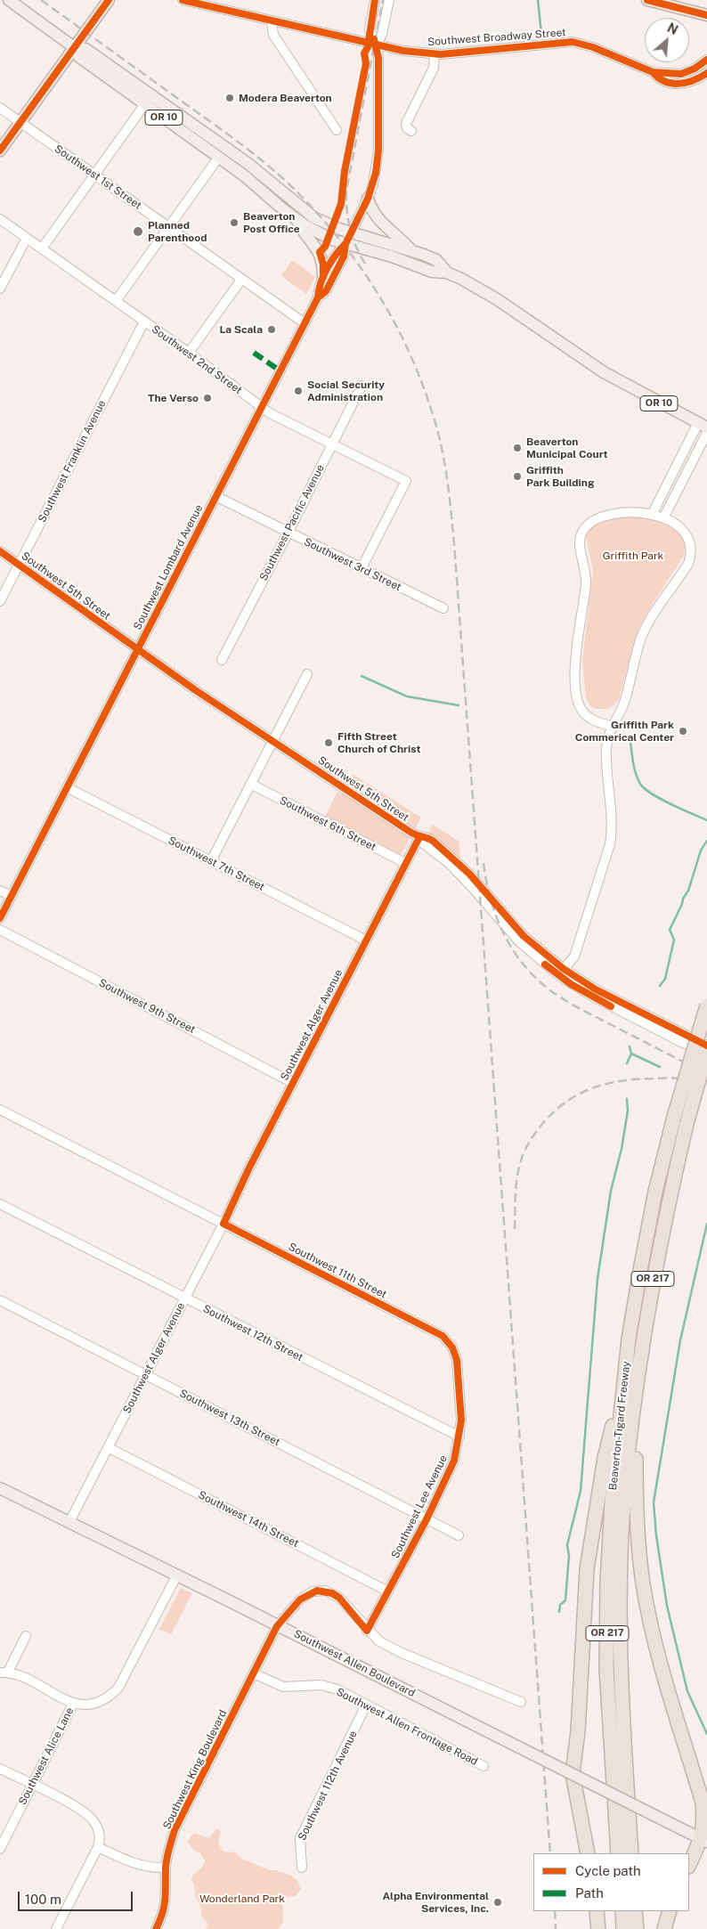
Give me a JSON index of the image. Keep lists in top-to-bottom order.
{
  "streets": {
    "highway": ["OR 217", "Beaverton-Tigard Freeway"],
    "main road": ["OR 10", "Southwest Allen Boulevard"],
    "street": [
      "Southwest Broadway Street",
      "Southwest 1st Street",
      "Southwest 2nd Street",
      "Southwest Franklin Avenue",
      "Southwest Pacific Avenue",
      "Southwest 3rd Street",
      "Southwest Lombard Avenue",
      "Southwest 5th Street",
      "Southwest 6th Street",
      "Southwest 7th Street",
      "Southwest 9th Street",
      "Southwest Alger Avenue",
      "Southwest 11th Street",
      "Southwest 12th Street",
      "Southwest 13th Street",
      "Southwest Lee Avenue",
      "Southwest 14th Street",
      "Southwest Allen Frontage Road",
      "Southwest Alice Lane",
      "Southwest King Boulevard",
      "Southwest 112th Avenue"
    ]
  },
  "crossings": [
    ["Southwest Broadway Street", "Southwest Lombard Avenue"],
    ["OR 10", "Southwest Lombard Avenue"],
    ["Southwest 1st Street", "Southwest Lombard Avenue"],
    ["Southwest 2nd Street", "Southwest Franklin Avenue"],
    ["Southwest 2nd Street", "Southwest Pacific Avenue"],
    ["Southwest 2nd Street", "Southwest 3rd Street"],
    ["Southwest 2nd Street", "Southwest Lombard Avenue"],
    ["Southwest Franklin Avenue", "Southwest 5th Street"],
    ["Southwest Pacific Avenue", "Southwest 3rd Street"],
    ["Southwest 3rd Street", "Southwest Lombard Avenue"],
    ["Southwest Lombard Avenue", "Southwest 5th Street"],
    ["Southwest Lombard Avenue", "Southwest 7th Street"],
    ["Southwest 5th Street", "Southwest Alger Avenue"],
    ["Southwest 5th Street", "Beaverton-Tigard Freeway"],
    ["Southwest 6th Street", "Southwest Alger Avenue"],
    ["Southwest 7th Street", "Southwest Alger Avenue"],
    ["Southwest 9th Street", "Southwest Alger Avenue"],
    ["Southwest Alger Avenue", "Southwest 11th Street"],
    ["Southwest Alger Avenue", "Southwest 12th Street"],
    ["Southwest Alger Avenue", "Southwest 13th Street"],
    ["Southwest Alger Avenue", "Southwest 14th Street"],
    ["Southwest Alger Avenue", "Southwest Allen Boulevard"],
    ["Southwest 11th Street", "Southwest Lee Avenue"],
    ["Southwest 12th Street", "Southwest Lee Avenue"],
    ["Southwest 13th Street", "Southwest Lee Avenue"],
    ["Southwest Lee Avenue", "Southwest 14th Street"],
    ["Southwest Allen Boulevard", "Southwest Alice Lane"],
    ["Southwest Allen Boulevard", "Southwest King Boulevard"],
    ["Southwest Allen Frontage Road", "Southwest King Boulevard"],
    ["Southwest Allen Frontage Road", "Southwest 112th Avenue"]
  ],
  "parks": ["Griffith Park", "Wonderland Park"],
  "places": [
    "Modera Beaverton",
    "Beaverton Post Office",
    "Planned Parenthood",
    "La Scala",
    "Social Security Administration",
    "The Verso",
    "Beaverton Municipal Court",
    "Griffith Park Building",
    "Griffith Park Commerical Center",
    "Fifth Street Church of Christ",
    "Alpha Environmental Services, Inc."
  ],
  "legend": ["Cycle path", "Path"],
  "scale_bar": "100 m",
  "north": "top right"
}
